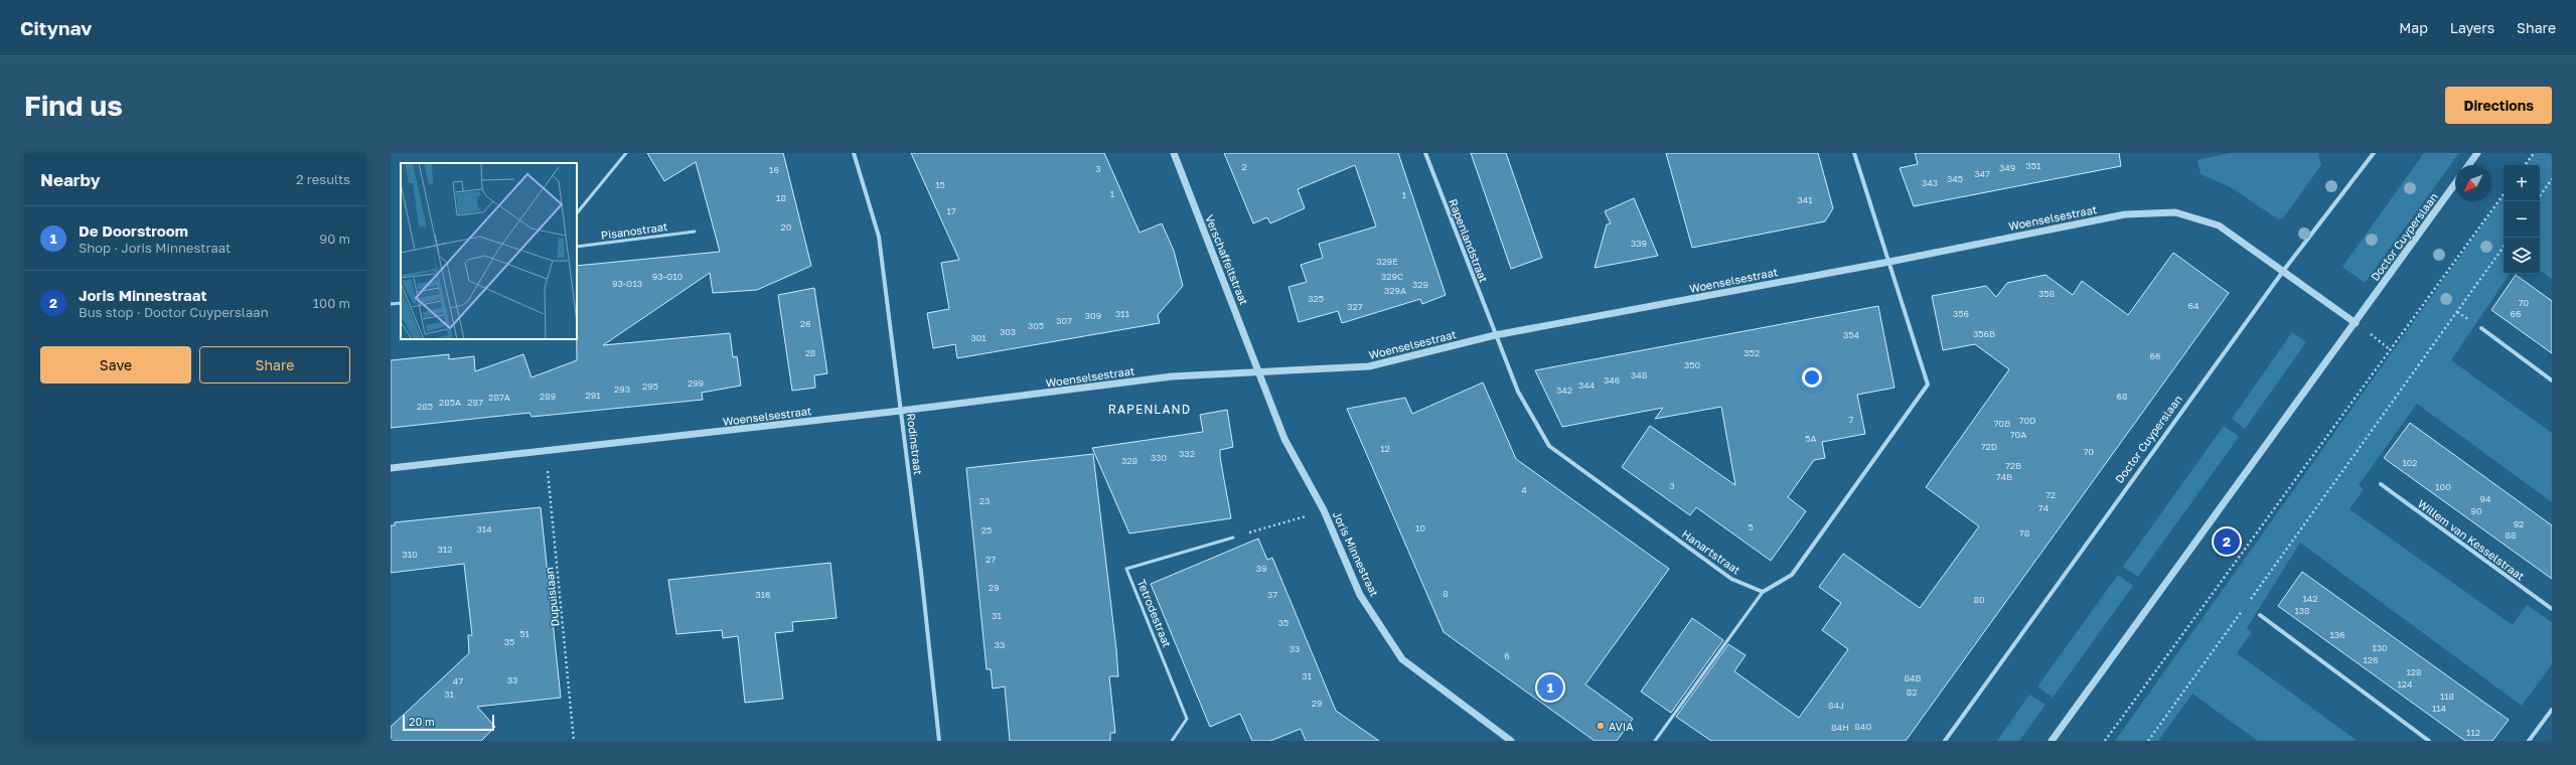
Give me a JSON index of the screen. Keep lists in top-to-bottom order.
{
  "streets": {
    "street": [
      "Woenselsestraat",
      "Doctor Cuyperslaan",
      "Rapenlandstraat",
      "Verschaffeltstraat",
      "Rodinstraat",
      "Willem van Kesselstraat",
      "Hanartstraat",
      "Joris Minnestraat"
    ],
    "lane": ["Pisanostraat", "Tetrodestraat"],
    "path": ["Dupuislaan"]
  },
  "crossings": [
    ["Woenselsestraat", "Doctor Cuyperslaan"],
    ["Woenselsestraat", "Rapenlandstraat"],
    ["Woenselsestraat", "Verschaffeltstraat"],
    ["Woenselsestraat", "Rodinstraat"],
    ["Woenselsestraat", "Hanartstraat"],
    ["Woenselsestraat", "Joris Minnestraat"],
    ["Woenselsestraat", "Dupuislaan"],
    ["Rapenlandstraat", "Hanartstraat"],
    ["Verschaffeltstraat", "Joris Minnestraat"]
  ],
  "districts": ["RAPENLAND"],
  "places": ["AVIA"],
  "house_numbers": [
    "351",
    "2",
    "349",
    "3",
    "16",
    "347",
    "345",
    "343",
    "15",
    "1",
    "1",
    "18",
    "341",
    "17",
    "20",
    "339",
    "329E",
    "93-G10",
    "329C",
    "93-G13",
    "329",
    "329A",
    "358",
    "325",
    "70",
    "64",
    "327",
    "311",
    "356",
    "66",
    "309",
    "307",
    "26",
    "305",
    "303",
    "356B",
    "354",
    "301",
    "28",
    "352",
    "66",
    "350",
    "348",
    "346",
    "299",
    "344",
    "295",
    "293",
    "342",
    "291",
    "289",
    "68",
    "287A",
    "285A",
    "287",
    "285",
    "7",
    "70D",
    "70B",
    "70A",
    "5A",
    "72D",
    "12",
    "70",
    "332",
    "330",
    "328",
    "102",
    "72B",
    "74B",
    "3",
    "100",
    "4",
    "72",
    "94",
    "23",
    "74",
    "90",
    "92",
    "5",
    "10",
    "314",
    "25",
    "78",
    "88",
    "312",
    "310",
    "27",
    "39",
    "29",
    "8",
    "316",
    "37",
    "142",
    "80",
    "138",
    "31",
    "35",
    "51",
    "136",
    "35",
    "33",
    "130",
    "33",
    "6",
    "126",
    "128",
    "31",
    "84B",
    "33",
    "47",
    "124",
    "82",
    "31",
    "118",
    "29",
    "84J",
    "114",
    "84G",
    "84H",
    "112"
  ],
  "scale_bar": "20 m",
  "north": "bottom left",
  "page": {
    "header": "Citynav",
    "nav": ["Map", "Layers", "Share"],
    "buttons": [
      "Directions",
      ["Save", "Share"]
    ],
    "title": "Find us",
    "heading": ["Nearby", "2 results"],
    "map_buttons": ["+", "−"],
    "list": [
      {
        "mark": "1",
        "name": "De Doorstroom",
        "note": "Shop · Joris Minnestraat",
        "value": "90 m"
      },
      {
        "mark": "2",
        "name": "Joris Minnestraat",
        "note": "Bus stop · Doctor Cuyperslaan",
        "value": "100 m"
      }
    ],
    "pins": ["2", "1"],
    "scale": "20 m"
  }
}
